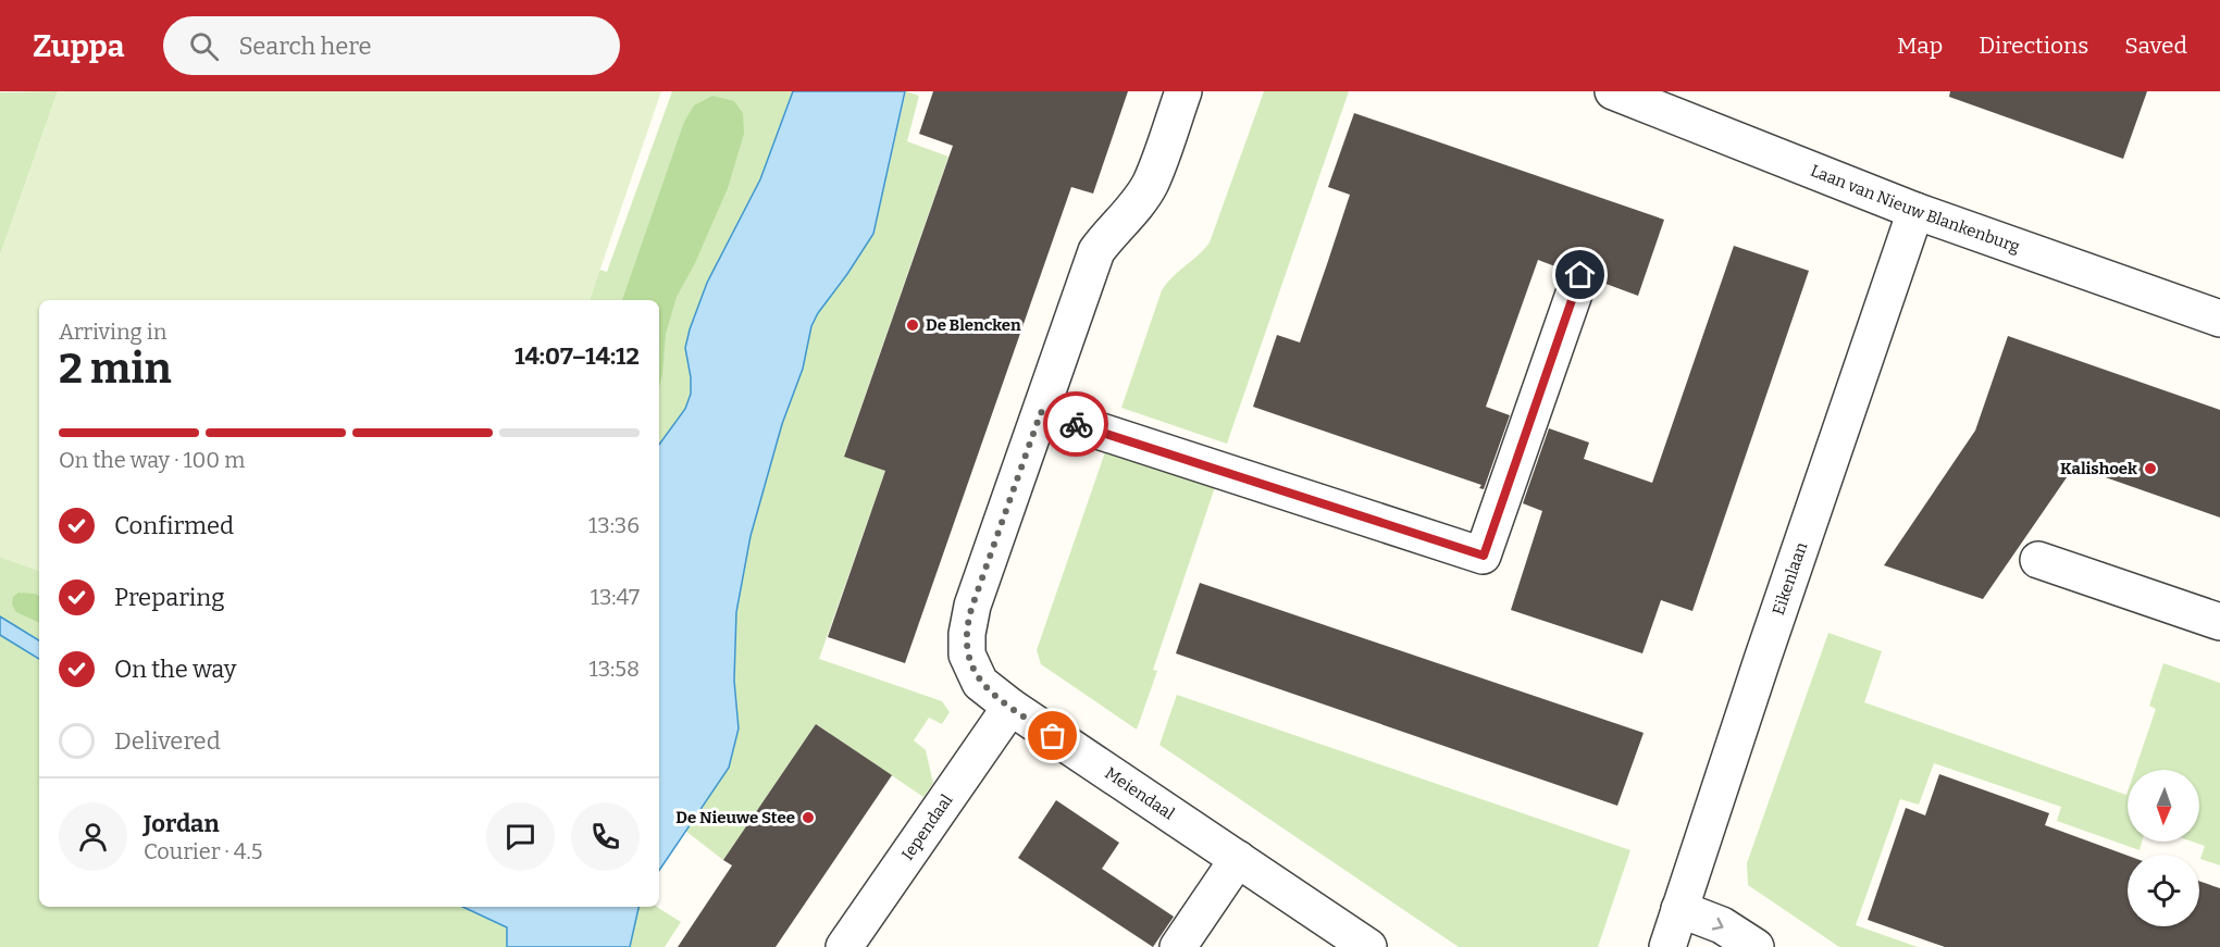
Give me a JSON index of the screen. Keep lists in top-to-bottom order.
{
  "streets": {
    "street": [
      "Laan van Nieuw Blankenburg",
      "Eikenlaan",
      "Meiendaal",
      "Iependaal"
    ]
  },
  "crossings": [
    ["Laan van Nieuw Blankenburg", "Eikenlaan"],
    ["Meiendaal", "Iependaal"]
  ],
  "places": ["De Blencken", "Kalishoek", "De Nieuwe Stee"],
  "north": "bottom",
  "page": {
    "header": "Zuppa",
    "search": "Search here",
    "nav": ["Map", "Directions", "Saved"],
    "heading": ["2 min", "Arriving in", "14:07–14:12"],
    "panel": ["Jordan", "Courier · 4.5"],
    "bar": "On the way · 100 m",
    "list": [
      ["Confirmed", "13:36"],
      ["Preparing", "13:47"],
      ["On the way", "13:58"],
      "Delivered"
    ]
  }
}
